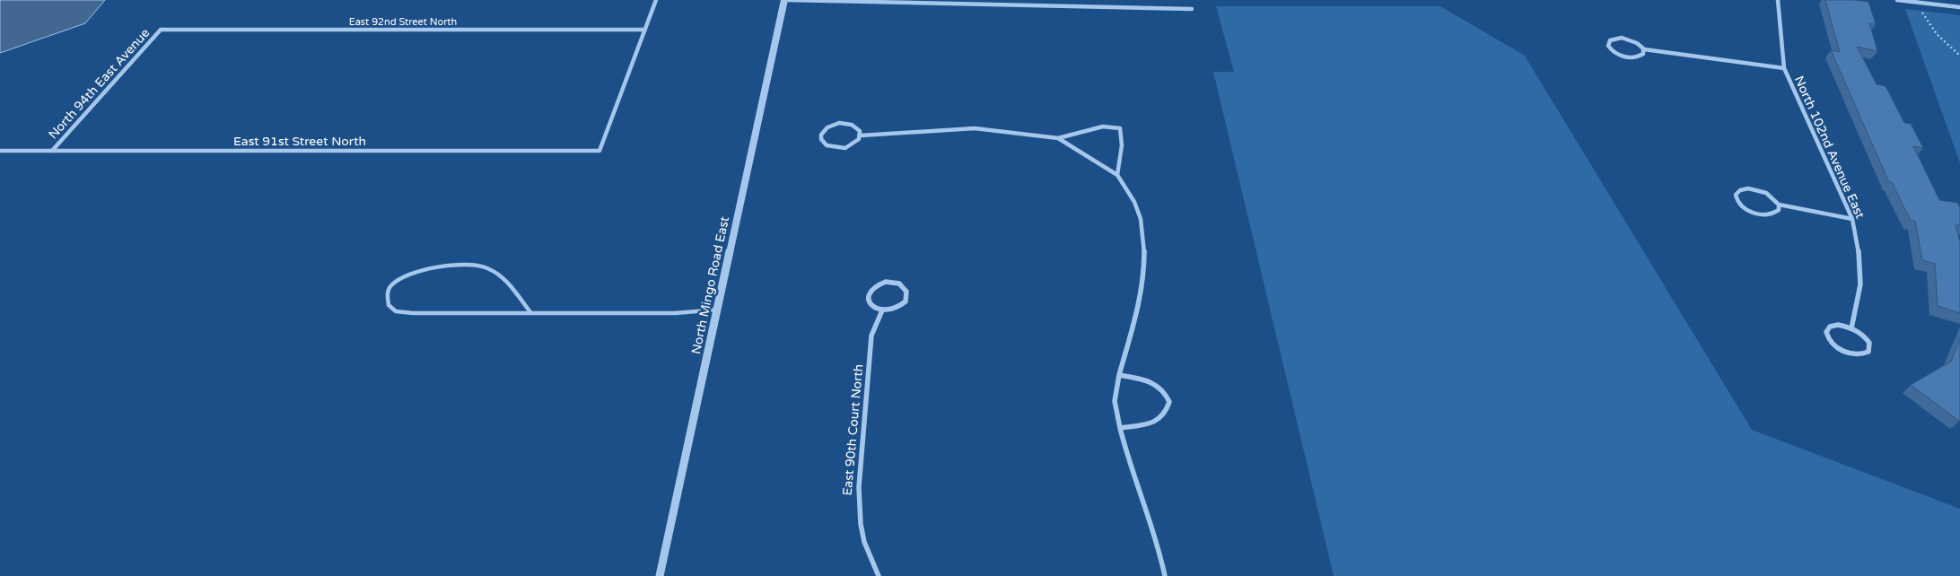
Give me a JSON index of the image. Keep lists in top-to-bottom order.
{
  "streets": {
    "street": [
      "East 92nd Street North",
      "North 94th East Avenue",
      "East 91st Street North",
      "North 102nd Avenue East",
      "North Mingo Road East",
      "East 90th Court North"
    ]
  },
  "crossings": [
    ["East 92nd Street North", "North 94th East Avenue"],
    ["East 92nd Street North", "East 91st Street North"],
    ["North 94th East Avenue", "East 91st Street North"]
  ]
}
